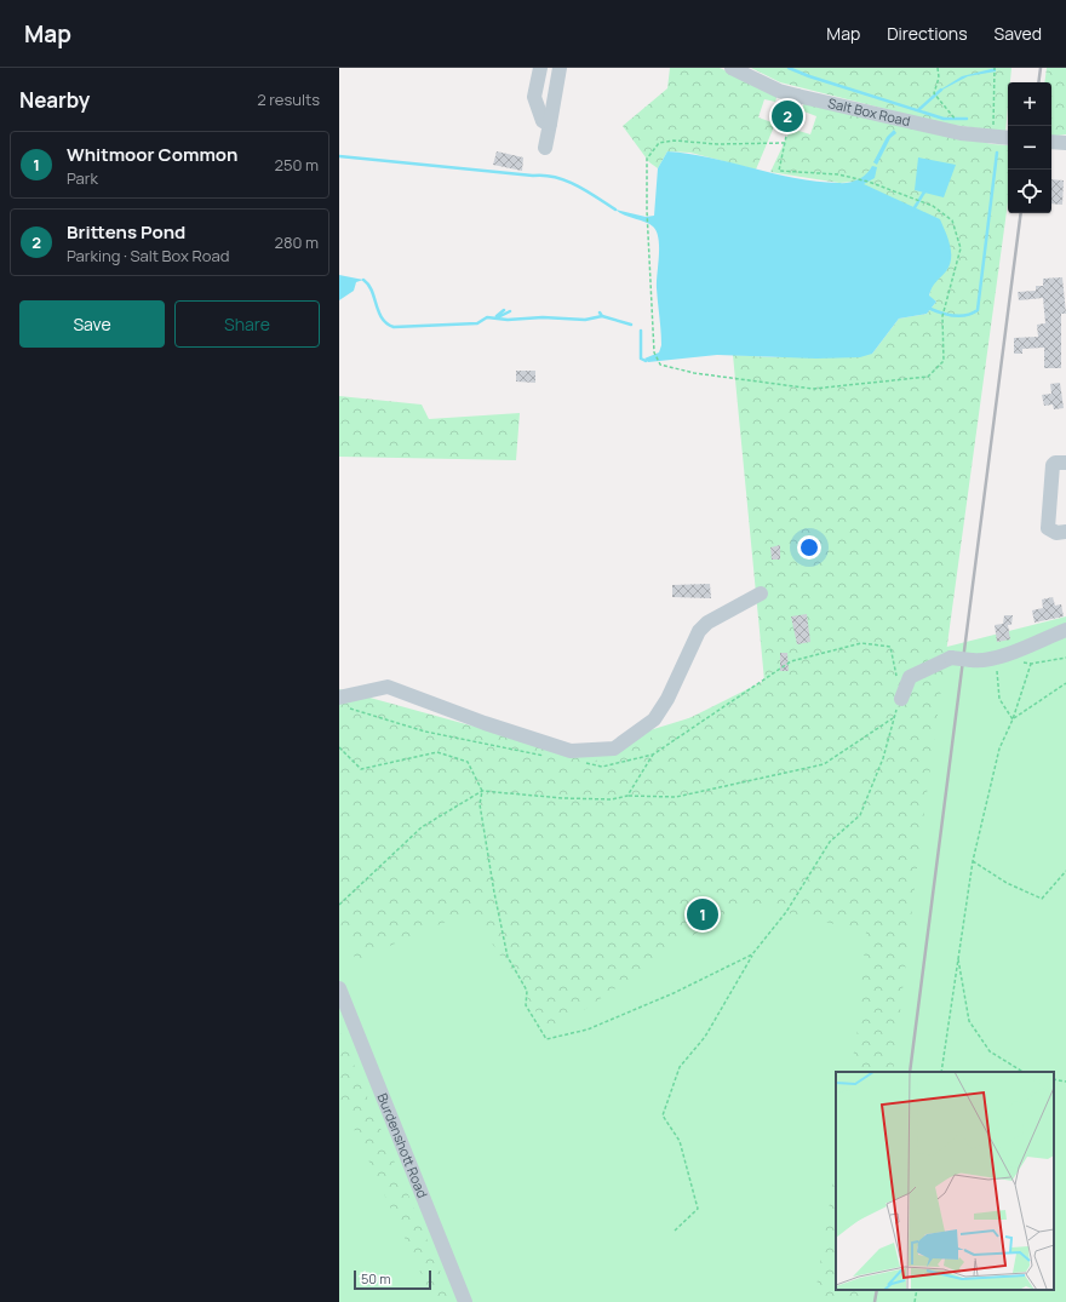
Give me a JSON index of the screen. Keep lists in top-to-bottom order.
{
  "streets": {
    "street": ["Salt Box Road", "Burdenshott Road"]
  },
  "scale_bar": "50 m",
  "page": {
    "header": "Map",
    "nav": ["Map", "Directions", "Saved"],
    "heading": ["Nearby", "2 results"],
    "map_buttons": ["+", "−"],
    "pins": ["2", "1"],
    "list": [
      {
        "mark": "1",
        "name": "Whitmoor Common",
        "note": "Park",
        "value": "250 m"
      },
      {
        "mark": "2",
        "name": "Brittens Pond",
        "note": "Parking · Salt Box Road",
        "value": "280 m"
      }
    ],
    "buttons": ["Save", "Share"],
    "scale": "50 m"
  }
}
